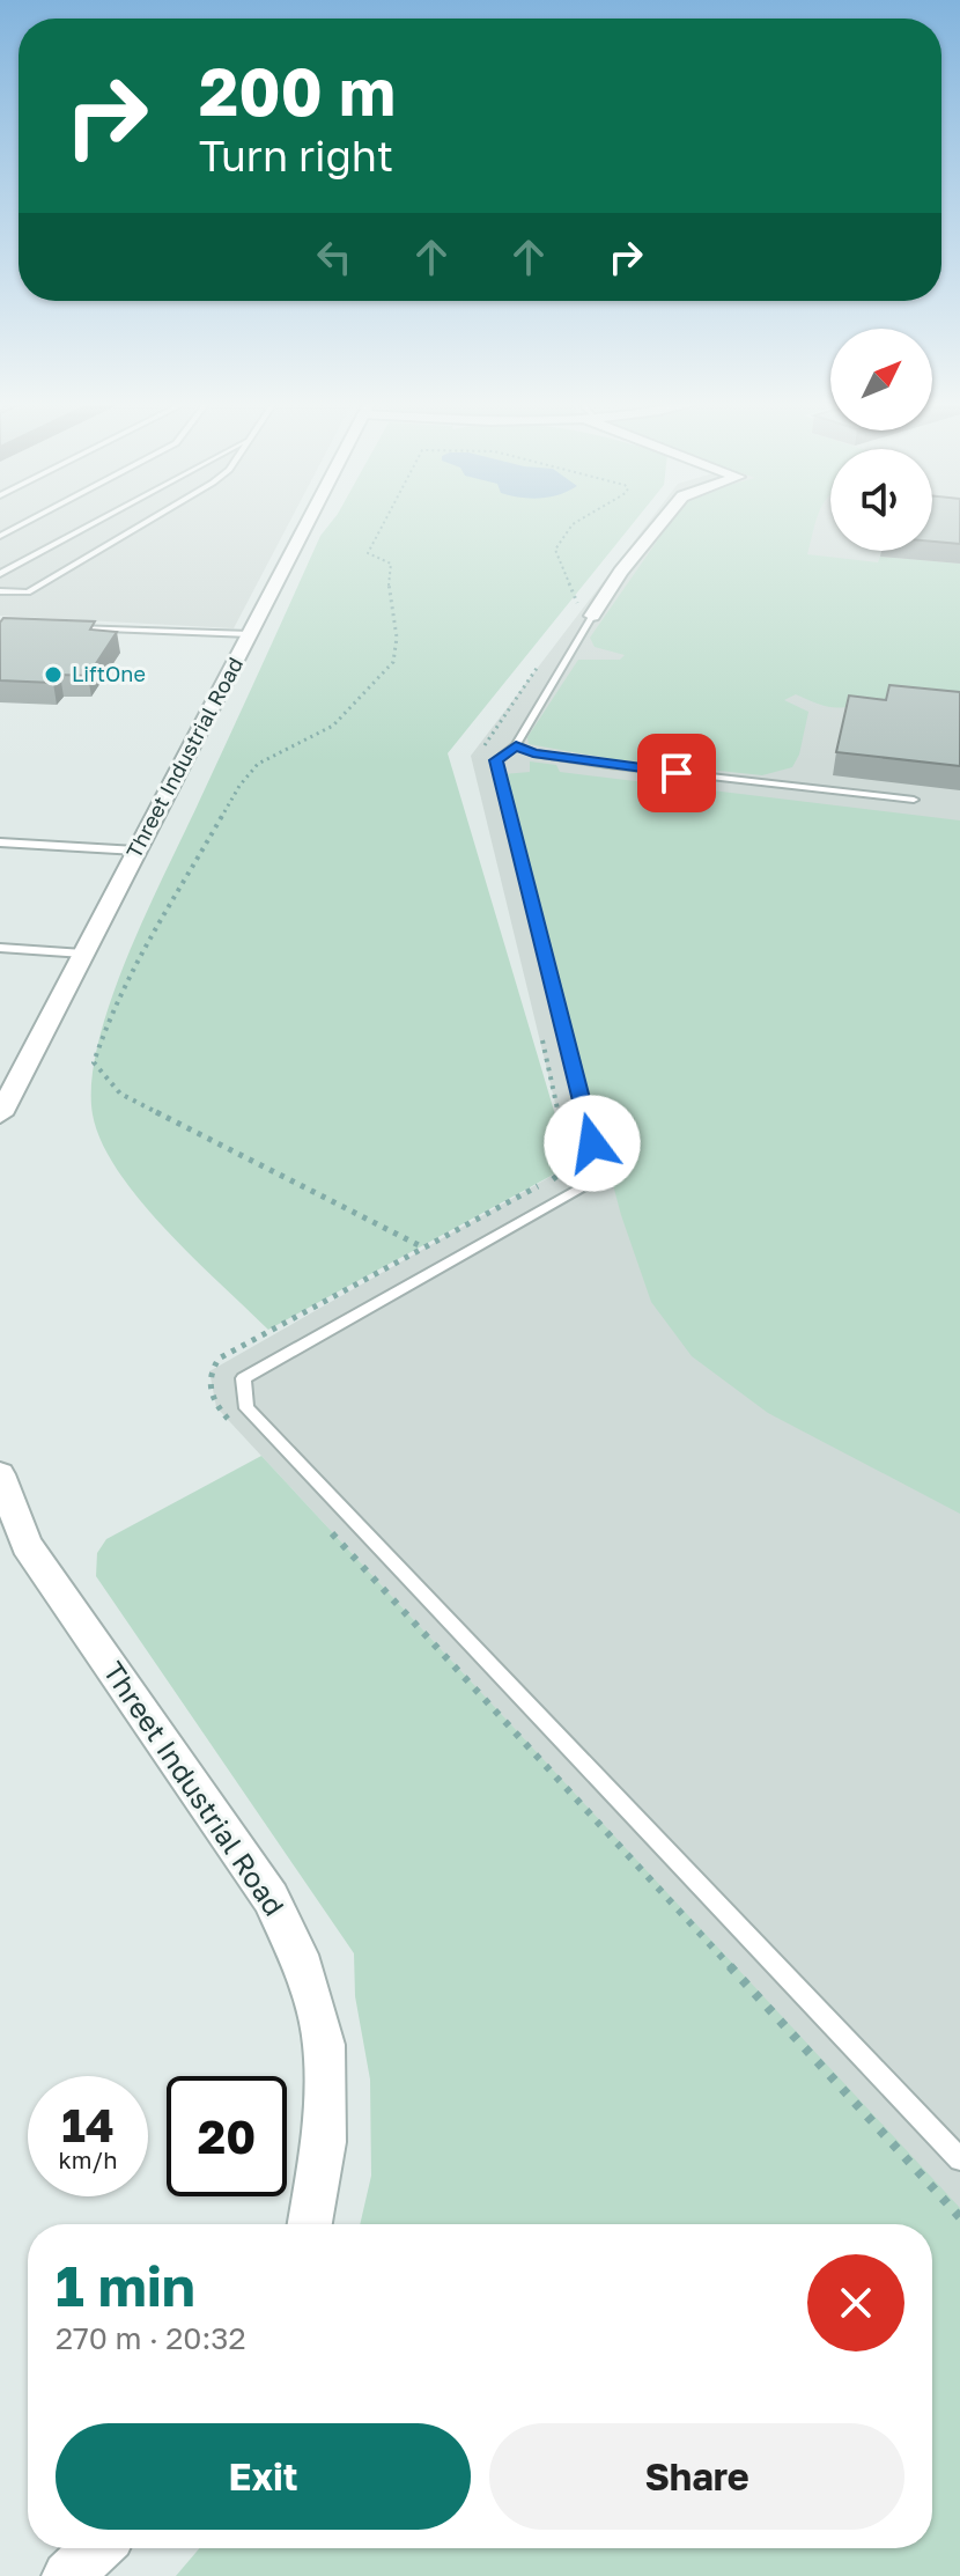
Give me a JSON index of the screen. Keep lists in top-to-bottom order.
{
  "streets": {
    "street": ["Threet Industrial Road"]
  },
  "places": ["LiftOne"],
  "north": "top right",
  "page": {
    "turn": ["200 m", "Turn right"],
    "speed": "14 km/h",
    "limit": "20",
    "heading": ["1 min", "270 m · 20:32"],
    "buttons": ["Exit", "Share"]
  }
}
